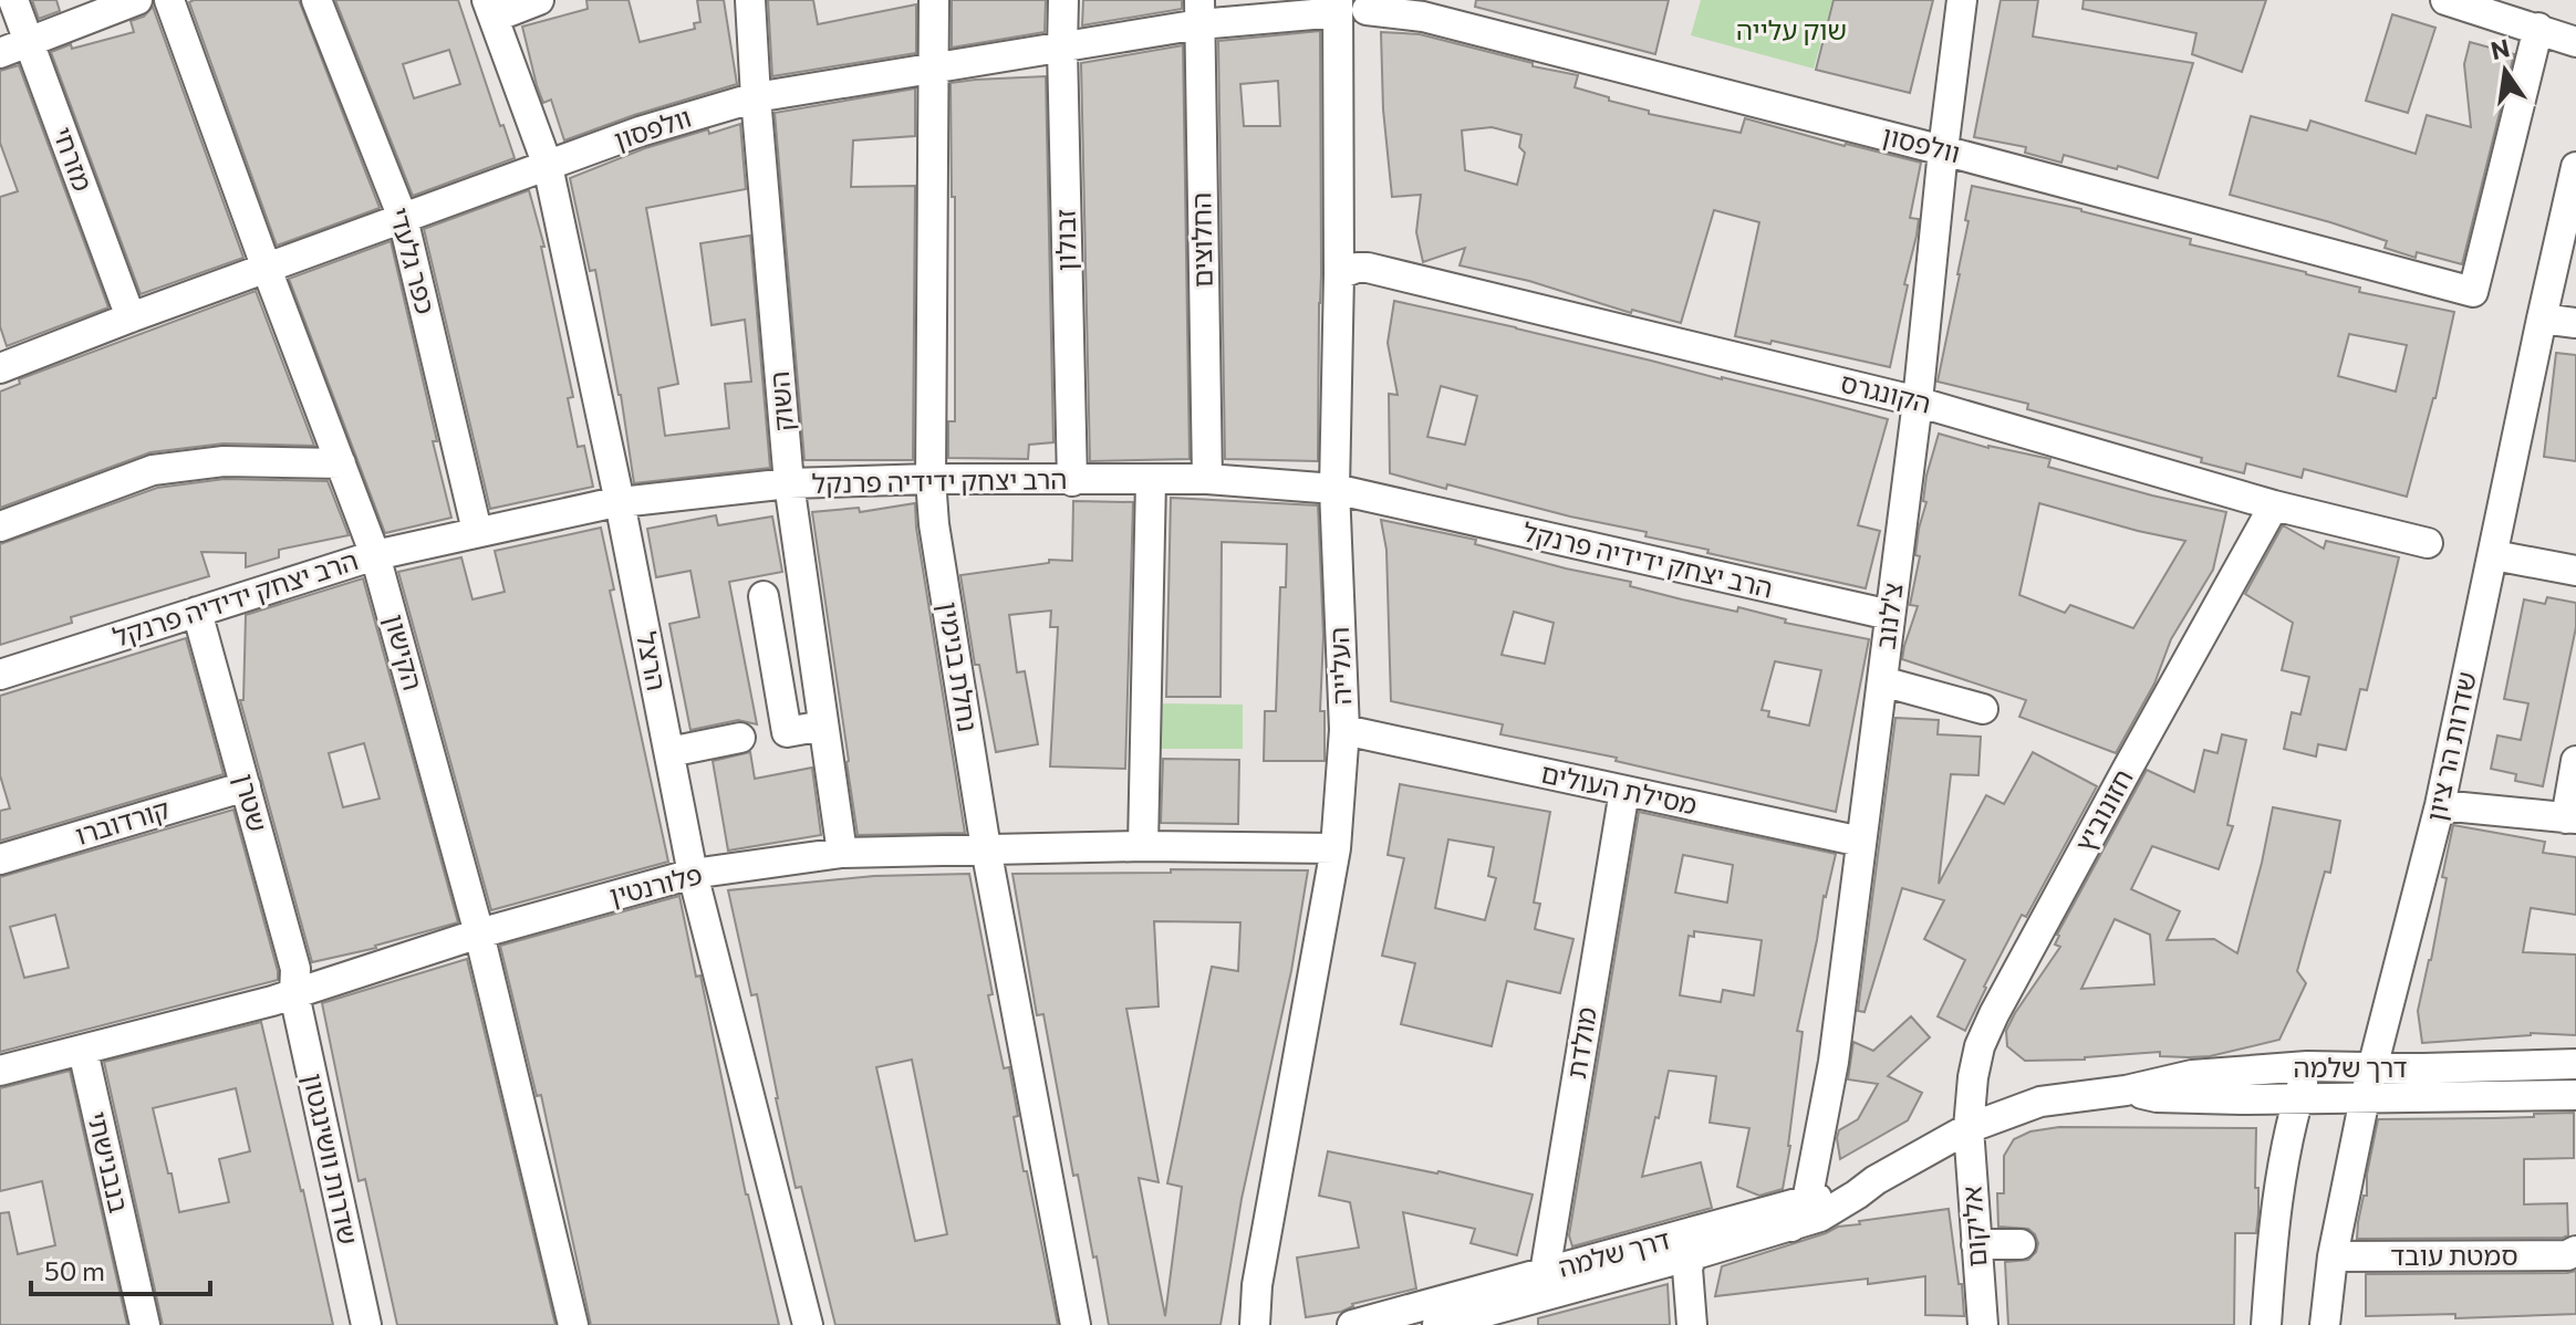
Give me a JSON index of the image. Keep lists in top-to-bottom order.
{
  "streets": {
    "street": [
      "וולפסון",
      "מזרחי",
      "זבולון",
      "החלוצים",
      "כפר גלעדי",
      "הקונגרס",
      "השוק",
      "הרב יצחק ידידיה פרנקל",
      "צ'לנוב",
      "הקישון",
      "הרצל",
      "העלייה",
      "נחלת בנימין",
      "שדרות הר ציון",
      "מסילת העולים",
      "שטרן",
      "חזונוביץ",
      "קורדוברו",
      "פלורנטין",
      "מולדת",
      "דרך שלמה",
      "שדרות וושינגטון",
      "בנבנישתי",
      "אליקום",
      "סמטת עובד"
    ]
  },
  "crossings": [
    ["וולפסון", "מזרחי"],
    ["וולפסון", "זבולון"],
    ["וולפסון", "החלוצים"],
    ["וולפסון", "כפר גלעדי"],
    ["וולפסון", "השוק"],
    ["וולפסון", "צ'לנוב"],
    ["וולפסון", "הקישון"],
    ["וולפסון", "הרצל"],
    ["וולפסון", "העלייה"],
    ["וולפסון", "נחלת בנימין"],
    ["זבולון", "הרב יצחק ידידיה פרנקל"],
    ["החלוצים", "הרב יצחק ידידיה פרנקל"],
    ["כפר גלעדי", "הרב יצחק ידידיה פרנקל"],
    ["הקונגרס", "צ'לנוב"],
    ["הקונגרס", "העלייה"],
    ["הקונגרס", "חזונוביץ"],
    ["השוק", "הרב יצחק ידידיה פרנקל"],
    ["השוק", "פלורנטין"],
    ["הרב יצחק ידידיה פרנקל", "צ'לנוב"],
    ["הרב יצחק ידידיה פרנקל", "הקישון"],
    ["הרב יצחק ידידיה פרנקל", "הרצל"],
    ["הרב יצחק ידידיה פרנקל", "העלייה"],
    ["הרב יצחק ידידיה פרנקל", "נחלת בנימין"],
    ["הרב יצחק ידידיה פרנקל", "שטרן"],
    ["צ'לנוב", "מסילת העולים"],
    ["צ'לנוב", "דרך שלמה"],
    ["הקישון", "פלורנטין"],
    ["הרצל", "פלורנטין"],
    ["העלייה", "מסילת העולים"],
    ["העלייה", "פלורנטין"],
    ["נחלת בנימין", "פלורנטין"],
    ["שדרות הר ציון", "דרך שלמה"],
    ["שדרות הר ציון", "סמטת עובד"],
    ["מסילת העולים", "מולדת"],
    ["שטרן", "קורדוברו"],
    ["שטרן", "פלורנטין"],
    ["שטרן", "שדרות וושינגטון"],
    ["חזונוביץ", "דרך שלמה"],
    ["חזונוביץ", "אליקום"],
    ["פלורנטין", "שדרות וושינגטון"],
    ["פלורנטין", "בנבנישתי"],
    ["מולדת", "דרך שלמה"],
    ["דרך שלמה", "אליקום"]
  ],
  "parks": ["שוק עלייה"],
  "scale_bar": "50 m",
  "north": "top"
}
